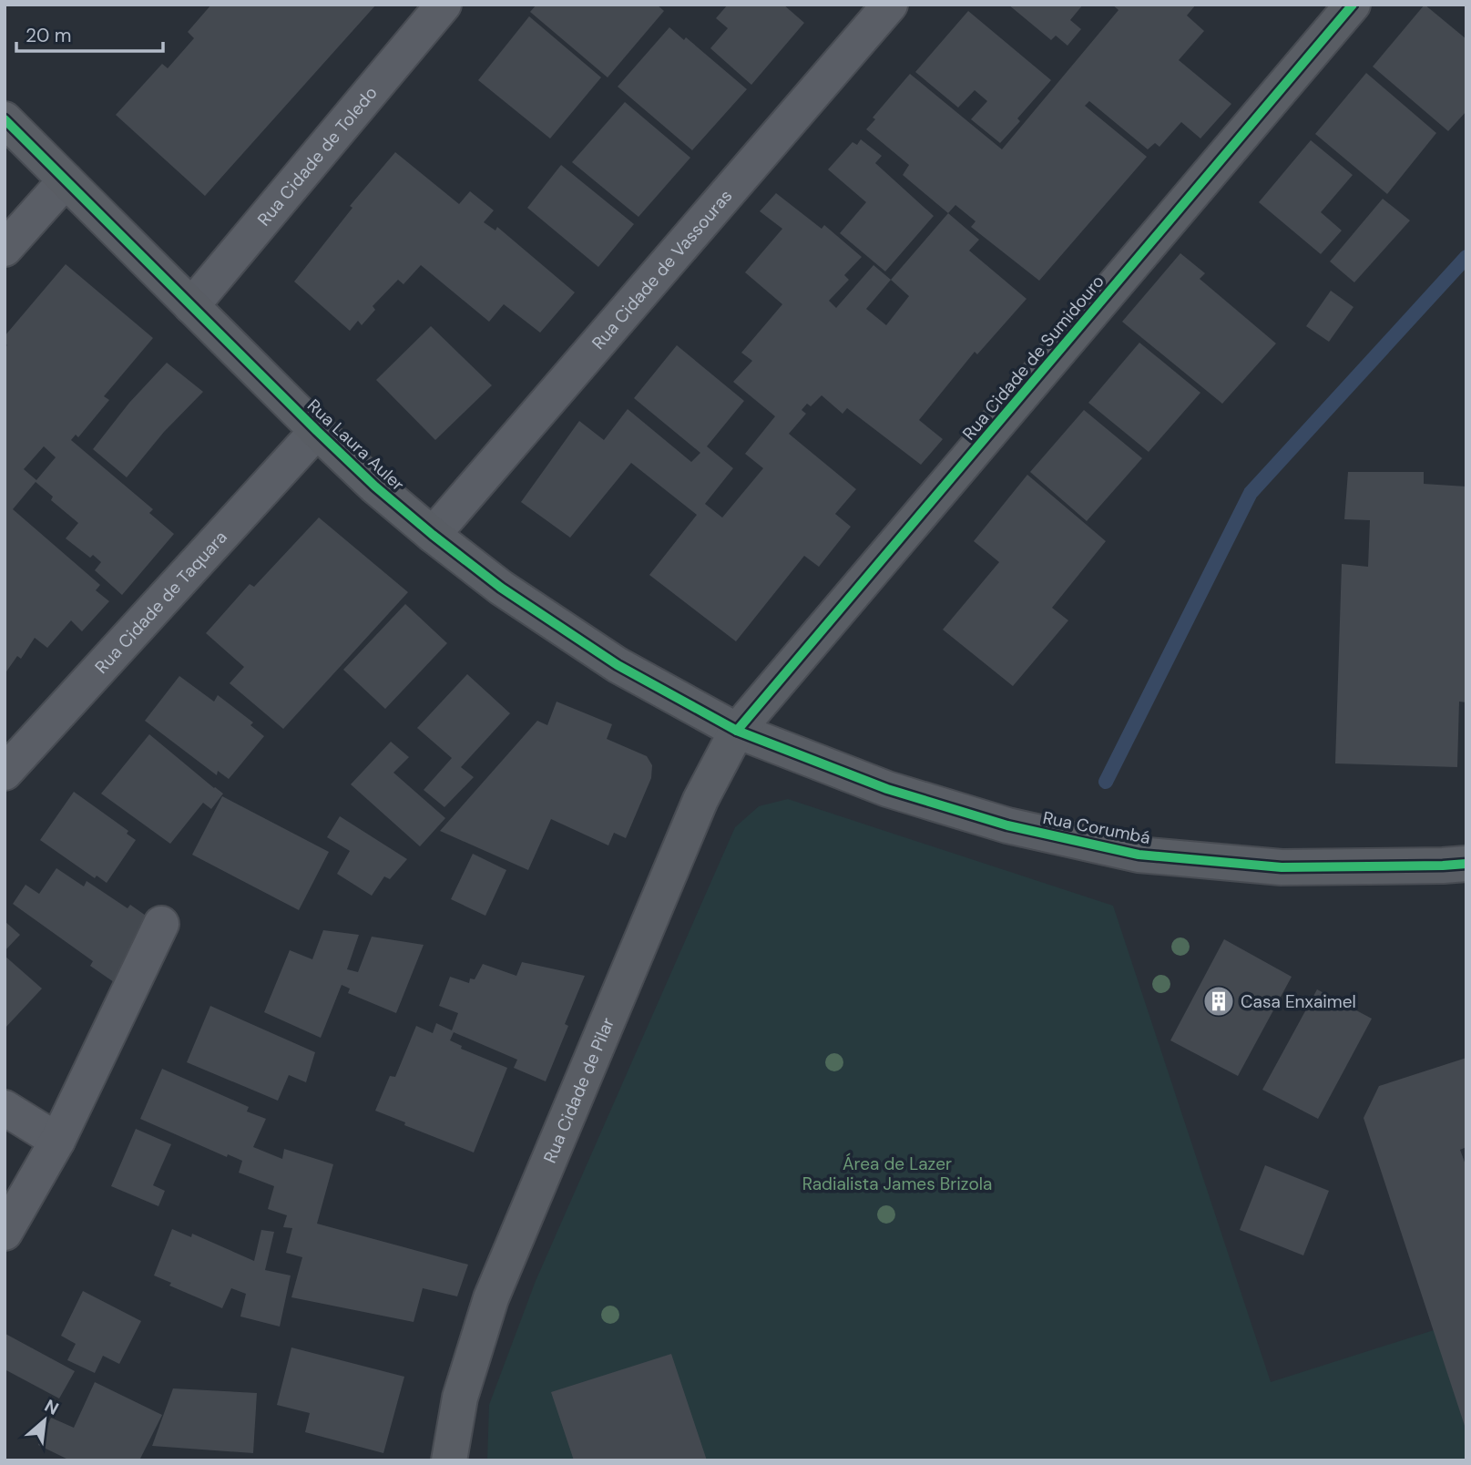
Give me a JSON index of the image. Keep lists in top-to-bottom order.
{
  "streets": {
    "street": [
      "Rua Cidade de Toledo",
      "Rua Cidade de Vassouras",
      "Rua Cidade de Sumidouro",
      "Rua Laura Auler",
      "Rua Cidade de Taquara",
      "Rua Corumbá",
      "Rua Cidade de Pilar"
    ]
  },
  "crossings": [
    ["Rua Cidade de Toledo", "Rua Laura Auler"],
    ["Rua Cidade de Vassouras", "Rua Laura Auler"],
    ["Rua Cidade de Sumidouro", "Rua Laura Auler"],
    ["Rua Cidade de Sumidouro", "Rua Corumbá"],
    ["Rua Cidade de Sumidouro", "Rua Cidade de Pilar"],
    ["Rua Laura Auler", "Rua Cidade de Taquara"],
    ["Rua Laura Auler", "Rua Corumbá"],
    ["Rua Laura Auler", "Rua Cidade de Pilar"],
    ["Rua Corumbá", "Rua Cidade de Pilar"]
  ],
  "parks": ["Área de Lazer Radialista James Brizola"],
  "places": {
    "building": ["Casa Enxaimel"]
  },
  "scale_bar": "20 m",
  "north": "top right"
}
